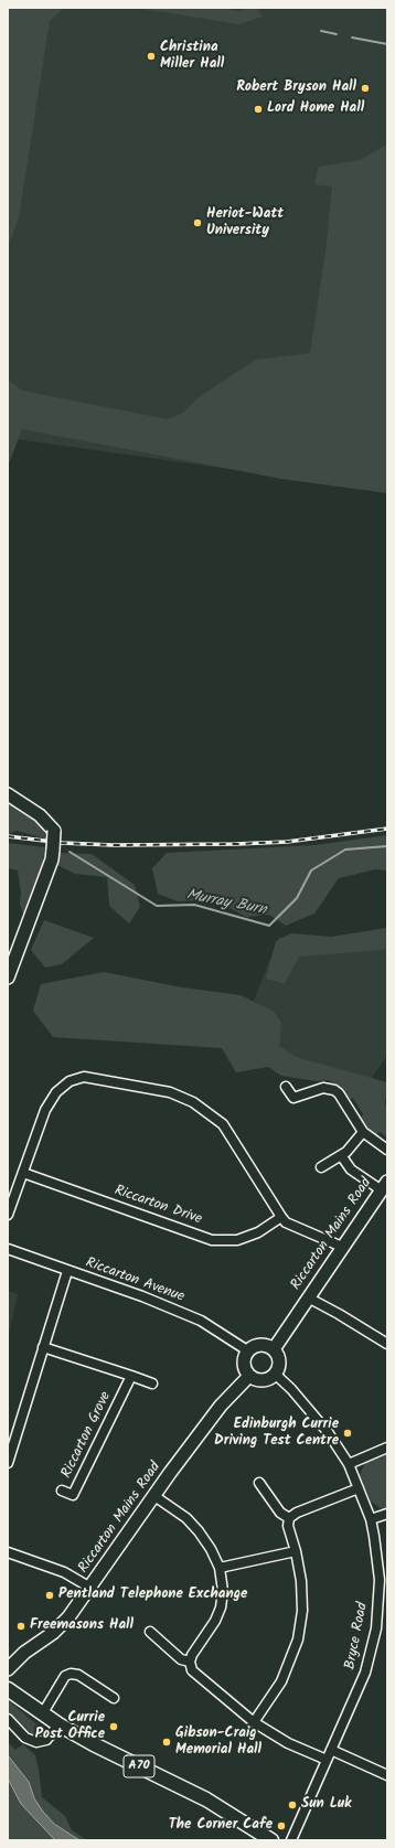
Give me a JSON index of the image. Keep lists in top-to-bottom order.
{
  "streets": {
    "main road": ["A70"],
    "street": [
      "Riccarton Drive",
      "Riccarton Mains Road",
      "Riccarton Avenue",
      "Riccarton Grove",
      "Bryce Road"
    ]
  },
  "crossings": [
    ["Riccarton Mains Road", "Riccarton Avenue"],
    ["Riccarton Mains Road", "Bryce Road"],
    ["Riccarton Avenue", "Bryce Road"]
  ],
  "water": ["Murray Burn"],
  "places": [
    "Christina Miller Hall",
    "Robert Bryson Hall",
    "Lord Home Hall",
    "Heriot-Watt University",
    "Edinburgh Currie Driving Test Centre",
    "Pentland Telephone Exchange",
    "Freemasons Hall",
    "Currie Post Office",
    "Gibson-Craig Memorial Hall",
    "Sun Luk",
    "The Corner Cafe"
  ]
}
